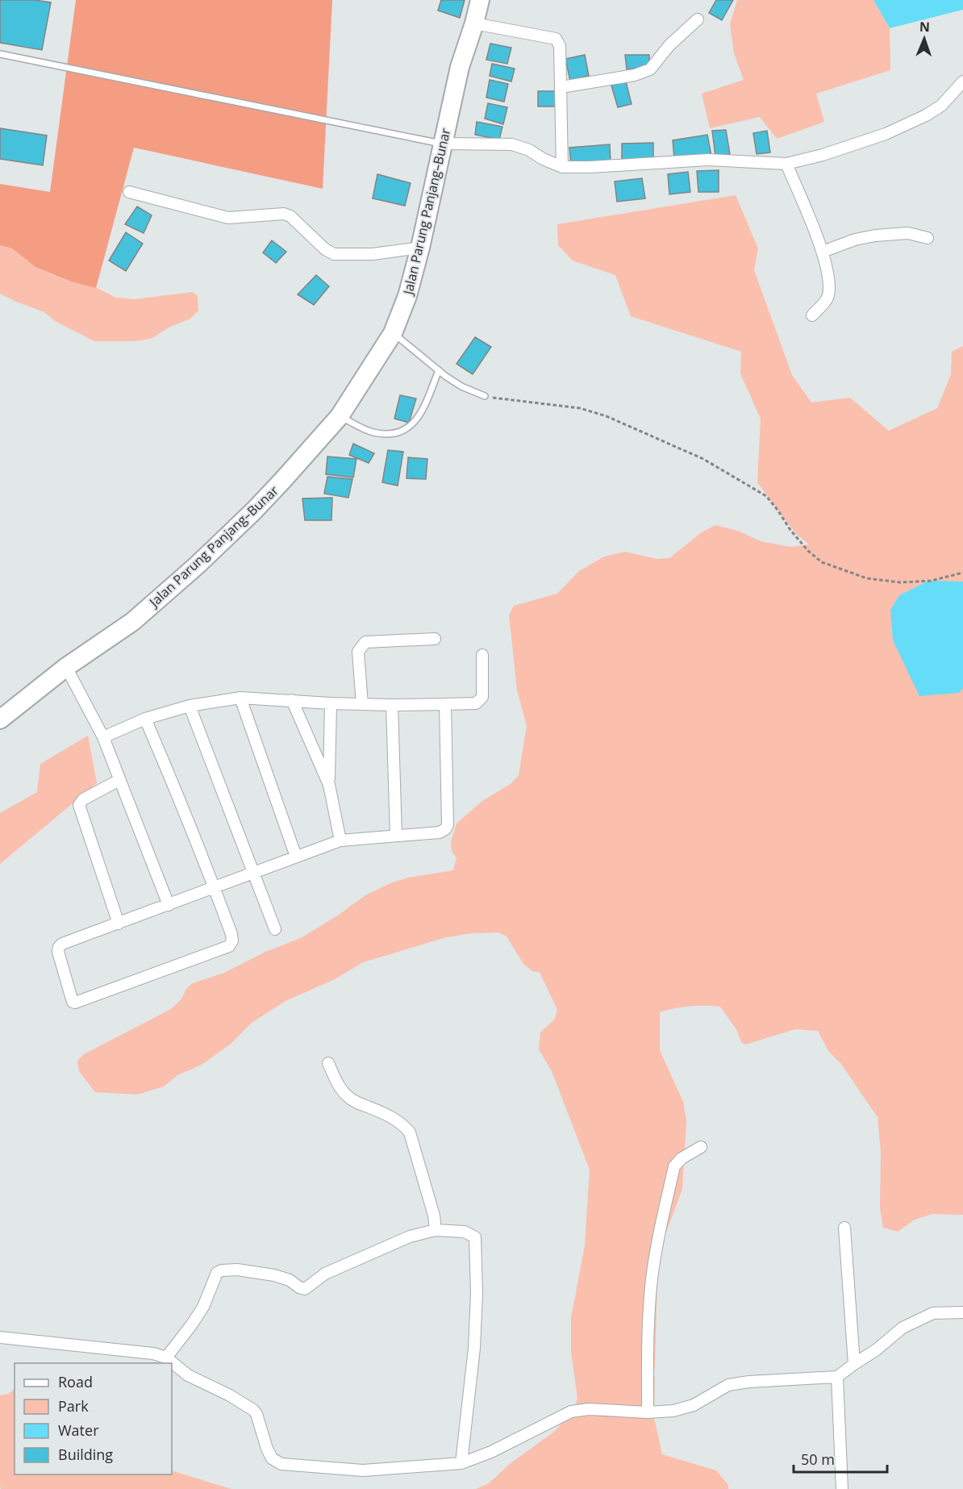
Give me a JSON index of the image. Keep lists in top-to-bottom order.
{
  "streets": {
    "main road": ["Jalan Parung Panjang–Bunar"]
  },
  "legend": [
    "Road",
    "Park",
    "Water",
    "Building"
  ],
  "scale_bar": "50 m",
  "north": "top"
}
